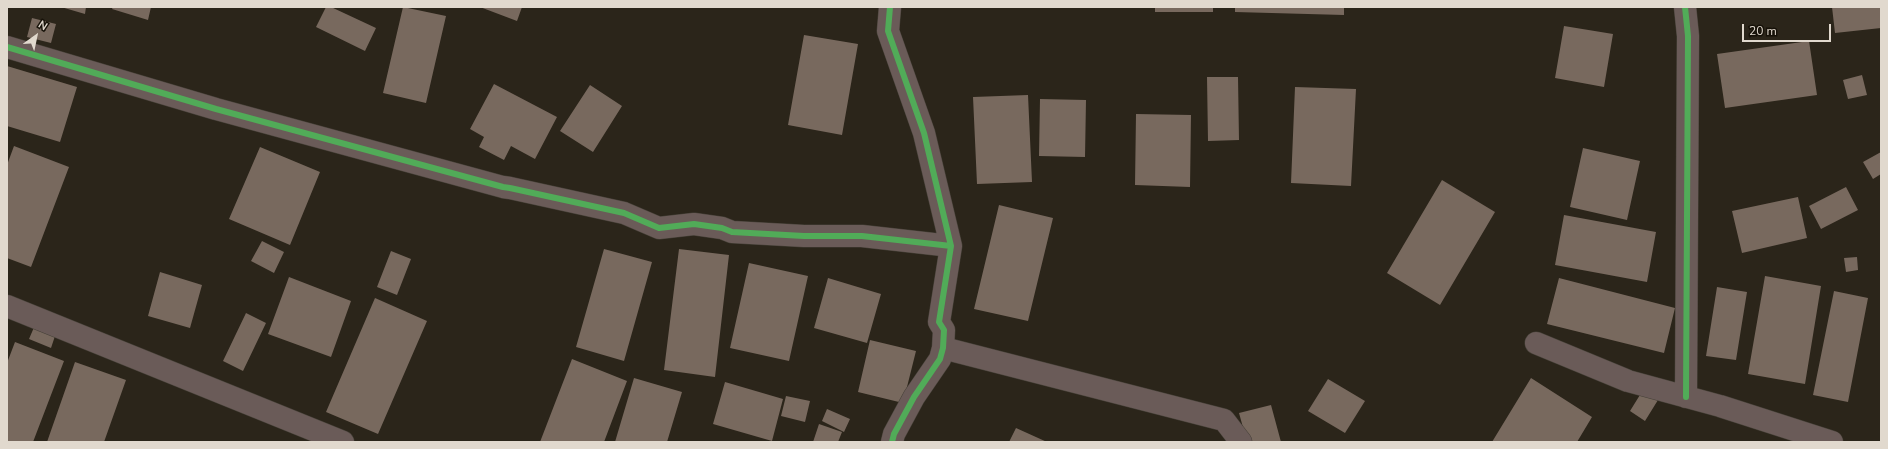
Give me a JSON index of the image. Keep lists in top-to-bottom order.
{
  "scale_bar": "20 m",
  "north": "top right"
}
